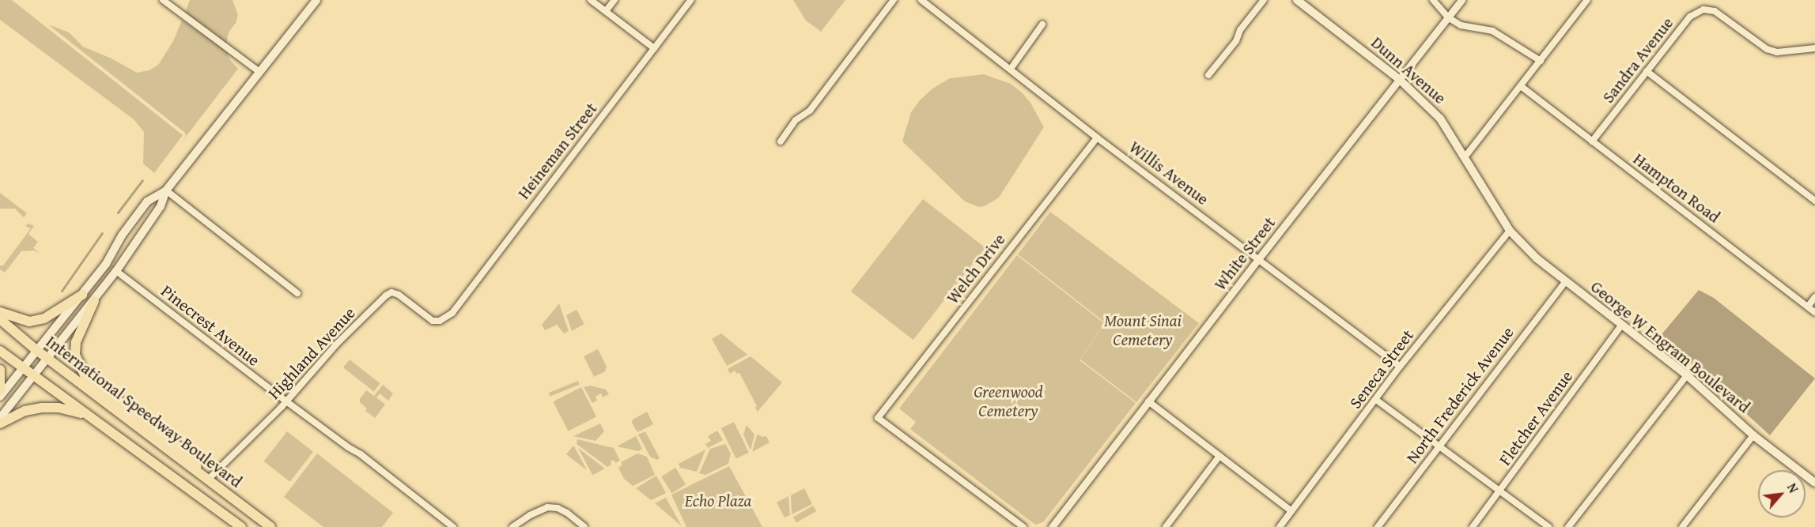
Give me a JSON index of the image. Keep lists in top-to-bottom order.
{
  "streets": {
    "main road": ["Dunn Avenue", "George W Engram Boulevard", "International Speedway Boulevard"],
    "street": [
      "Sandra Avenue",
      "Heineman Street",
      "Willis Avenue",
      "Hampton Road",
      "White Street",
      "Welch Drive",
      "Pinecrest Avenue",
      "Highland Avenue",
      "Seneca Street",
      "North Frederick Avenue",
      "Fletcher Avenue"
    ]
  },
  "crossings": [
    ["Sandra Avenue", "Hampton Road"],
    ["Dunn Avenue", "White Street"],
    ["Dunn Avenue", "George W Engram Boulevard"],
    ["Dunn Avenue", "Seneca Street"],
    ["Heineman Street", "Highland Avenue"],
    ["Willis Avenue", "White Street"],
    ["Willis Avenue", "Welch Drive"],
    ["Willis Avenue", "Seneca Street"],
    ["Pinecrest Avenue", "Highland Avenue"],
    ["George W Engram Boulevard", "Seneca Street"],
    ["George W Engram Boulevard", "North Frederick Avenue"],
    ["George W Engram Boulevard", "Fletcher Avenue"],
    ["Highland Avenue", "International Speedway Boulevard"]
  ],
  "parks": ["Mount Sinai Cemetery", "Greenwood Cemetery", "Echo Plaza"],
  "north": "top right"
}
